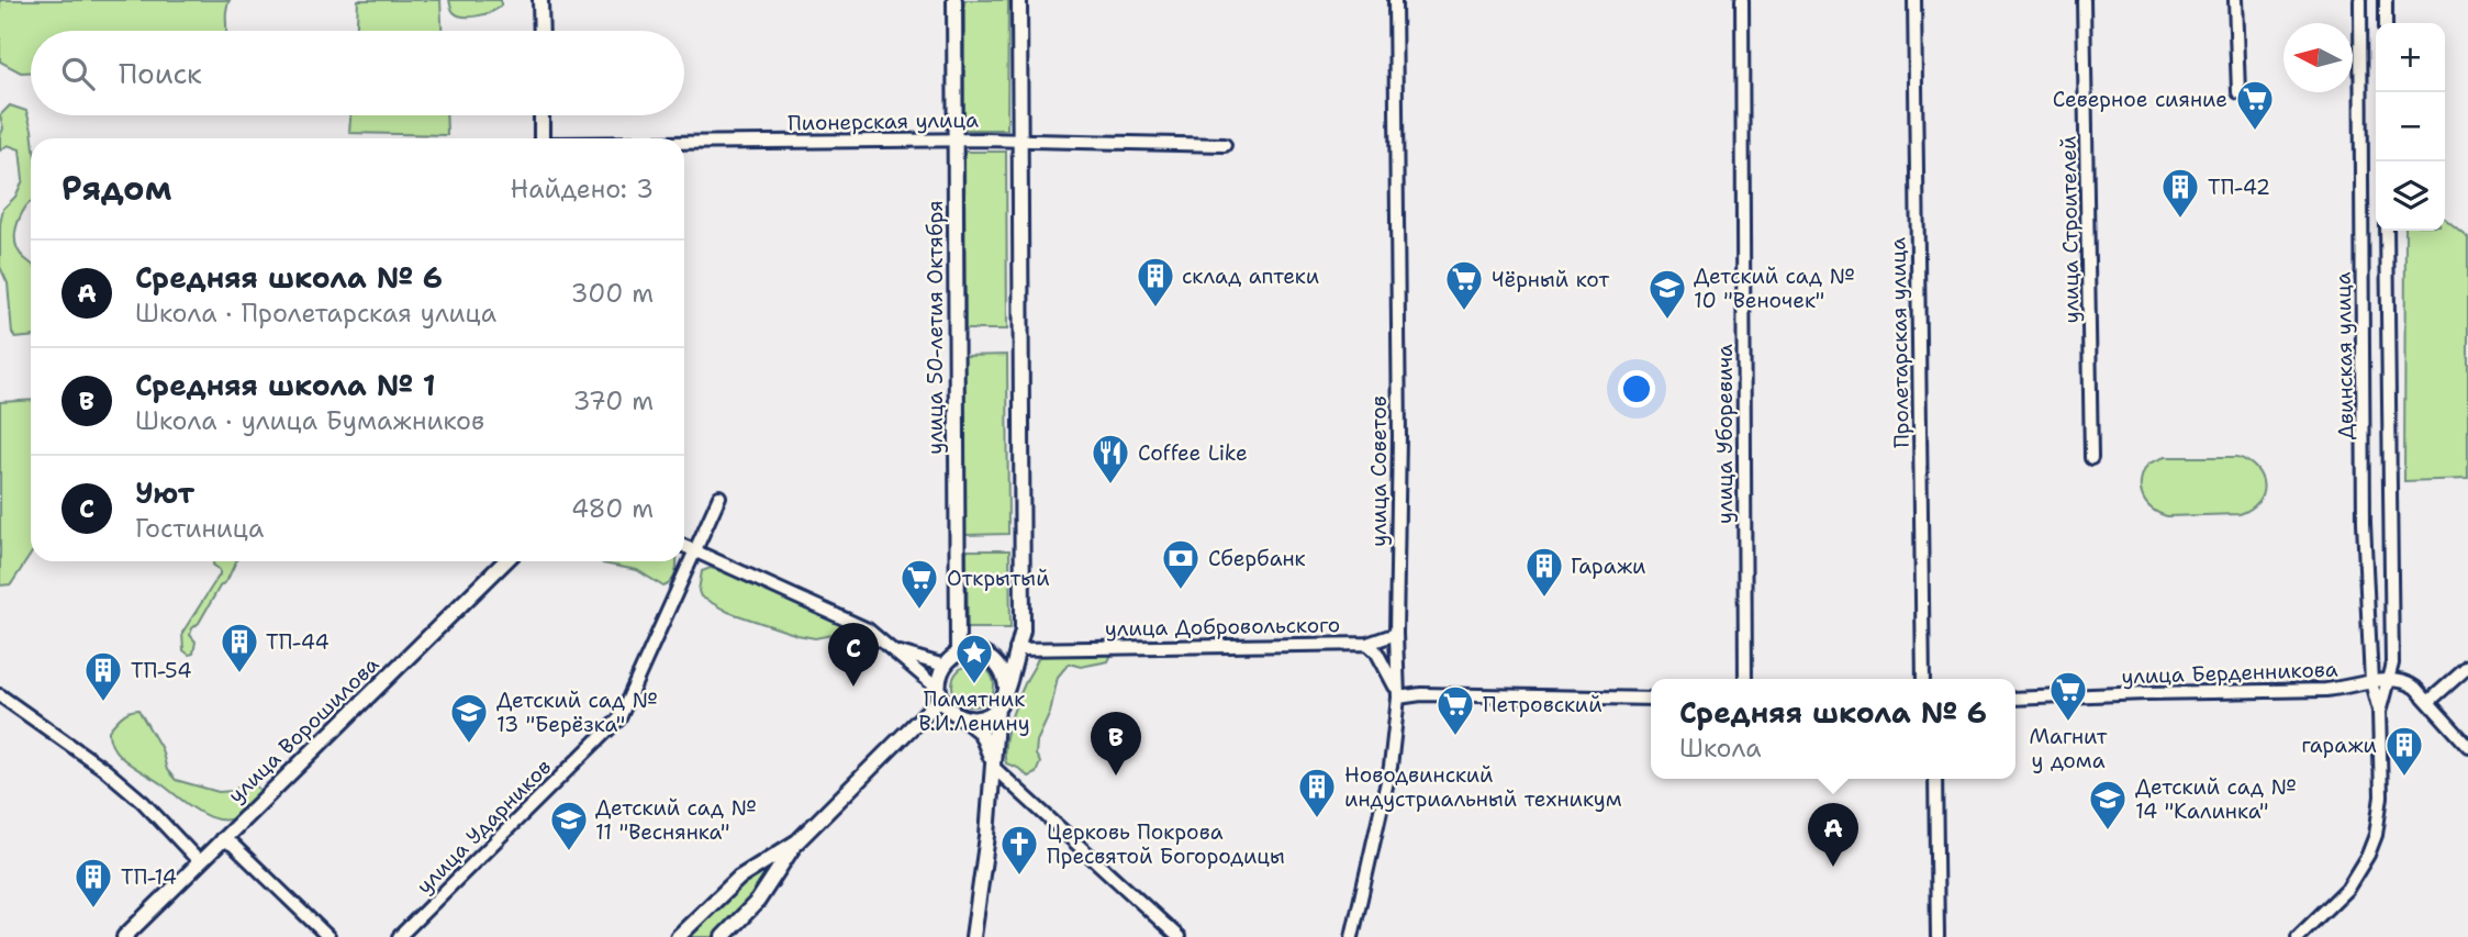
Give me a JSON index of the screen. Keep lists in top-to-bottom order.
{
  "streets": {
    "main road": ["улица 50-летия Октября", "улица Ворошилова"],
    "street": [
      "Пионерская улица",
      "улица Строителей",
      "Пролетарская улица",
      "Двинская улица",
      "улица Уборевича",
      "улица Советов",
      "улица Добровольского",
      "улица Берденникова",
      "улица Ударников"
    ]
  },
  "crossings": [
    ["Пионерская улица", "улица 50-летия Октября"],
    ["Двинская улица", "улица Берденникова"],
    ["улица Советов", "улица Добровольского"]
  ],
  "places": {
    "supermarket": [
      "Северное сияние",
      "Чёрный кот",
      "Открытый",
      "Магнит у дома",
      "Петровский"
    ],
    "building": [
      "ТП-42",
      "склад аптеки",
      "Гаражи",
      "ТП-44",
      "ТП-54",
      "гаражи",
      "Новодвинский индустриальный техникум",
      "ТП-14"
    ],
    "school or university": [
      "Детский сад № 10 \"Веночек\"",
      "Детский сад № 13 \"Берёзка\"",
      "Детский сад № 14 \"Калинка\"",
      "Детский сад № 11 \"Веснянка\""
    ],
    "restaurant": ["Coffee Like"],
    "bank": ["Сбербанк"],
    "place": ["Памятник В.И.Ленину"],
    "church": ["Церковь Покрова Пресвятой Богородицы"]
  },
  "north": "left",
  "page": {
    "map_buttons": ["+", "−"],
    "search": "Поиск",
    "heading": ["Рядом", "Найдено: 3"],
    "list": [
      {
        "mark": "A",
        "name": "Средняя школа № 6",
        "note": "Школа · Пролетарская улица",
        "value": "300 m"
      },
      {
        "mark": "B",
        "name": "Средняя школа № 1",
        "note": "Школа · улица Бумажников",
        "value": "370 m"
      },
      {
        "mark": "C",
        "name": "Уют",
        "note": "Гостиница",
        "value": "480 m"
      }
    ],
    "pins": ["C", "B", "A"],
    "popup": ["Средняя школа № 6", "Школа"]
  }
}
